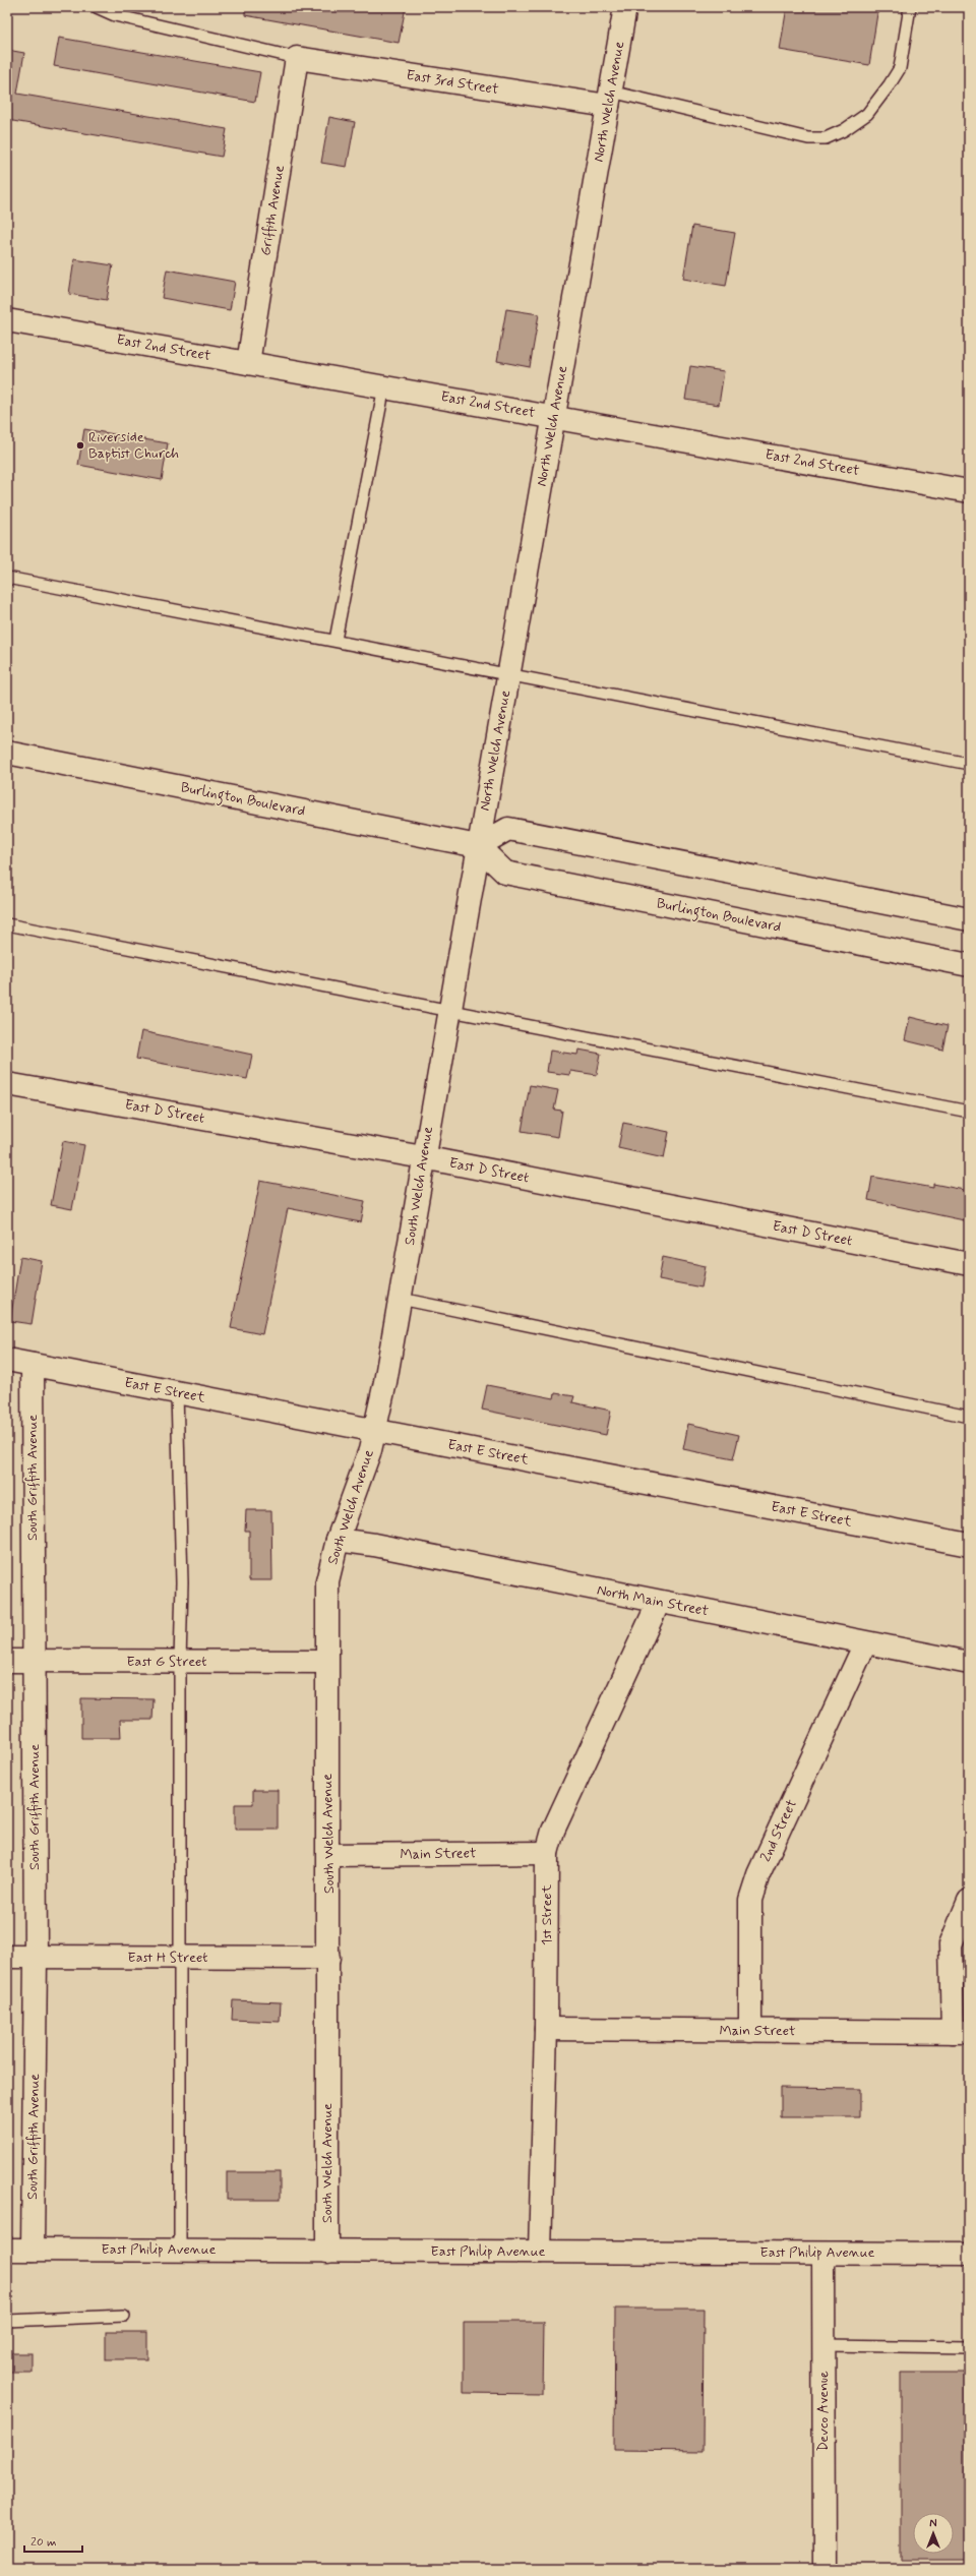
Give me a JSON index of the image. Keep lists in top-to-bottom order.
{
  "streets": {
    "street": [
      "East 3rd Street",
      "North Welch Avenue",
      "Griffith Avenue",
      "East 2nd Street",
      "Burlington Boulevard",
      "East D Street",
      "South Welch Avenue",
      "East E Street",
      "South Griffith Avenue",
      "North Main Street",
      "East G Street",
      "2nd Street",
      "Main Street",
      "1st Street",
      "East H Street",
      "East Philip Avenue",
      "Devco Avenue"
    ]
  },
  "crossings": [
    ["East 3rd Street", "North Welch Avenue"],
    ["East 3rd Street", "Griffith Avenue"],
    ["North Welch Avenue", "East 2nd Street"],
    ["North Welch Avenue", "Burlington Boulevard"],
    ["North Welch Avenue", "South Welch Avenue"],
    ["Griffith Avenue", "East 2nd Street"],
    ["Burlington Boulevard", "South Welch Avenue"],
    ["East D Street", "South Welch Avenue"],
    ["South Welch Avenue", "East E Street"],
    ["South Welch Avenue", "North Main Street"],
    ["South Welch Avenue", "East G Street"],
    ["South Welch Avenue", "Main Street"],
    ["South Welch Avenue", "East H Street"],
    ["South Welch Avenue", "East Philip Avenue"],
    ["East E Street", "South Griffith Avenue"],
    ["South Griffith Avenue", "East G Street"],
    ["South Griffith Avenue", "East H Street"],
    ["South Griffith Avenue", "East Philip Avenue"],
    ["North Main Street", "2nd Street"],
    ["North Main Street", "1st Street"],
    ["2nd Street", "Main Street"],
    ["Main Street", "1st Street"],
    ["1st Street", "East Philip Avenue"],
    ["East Philip Avenue", "Devco Avenue"]
  ],
  "places": ["Riverside Baptist Church"],
  "scale_bar": "20 m",
  "north": "top"
}
